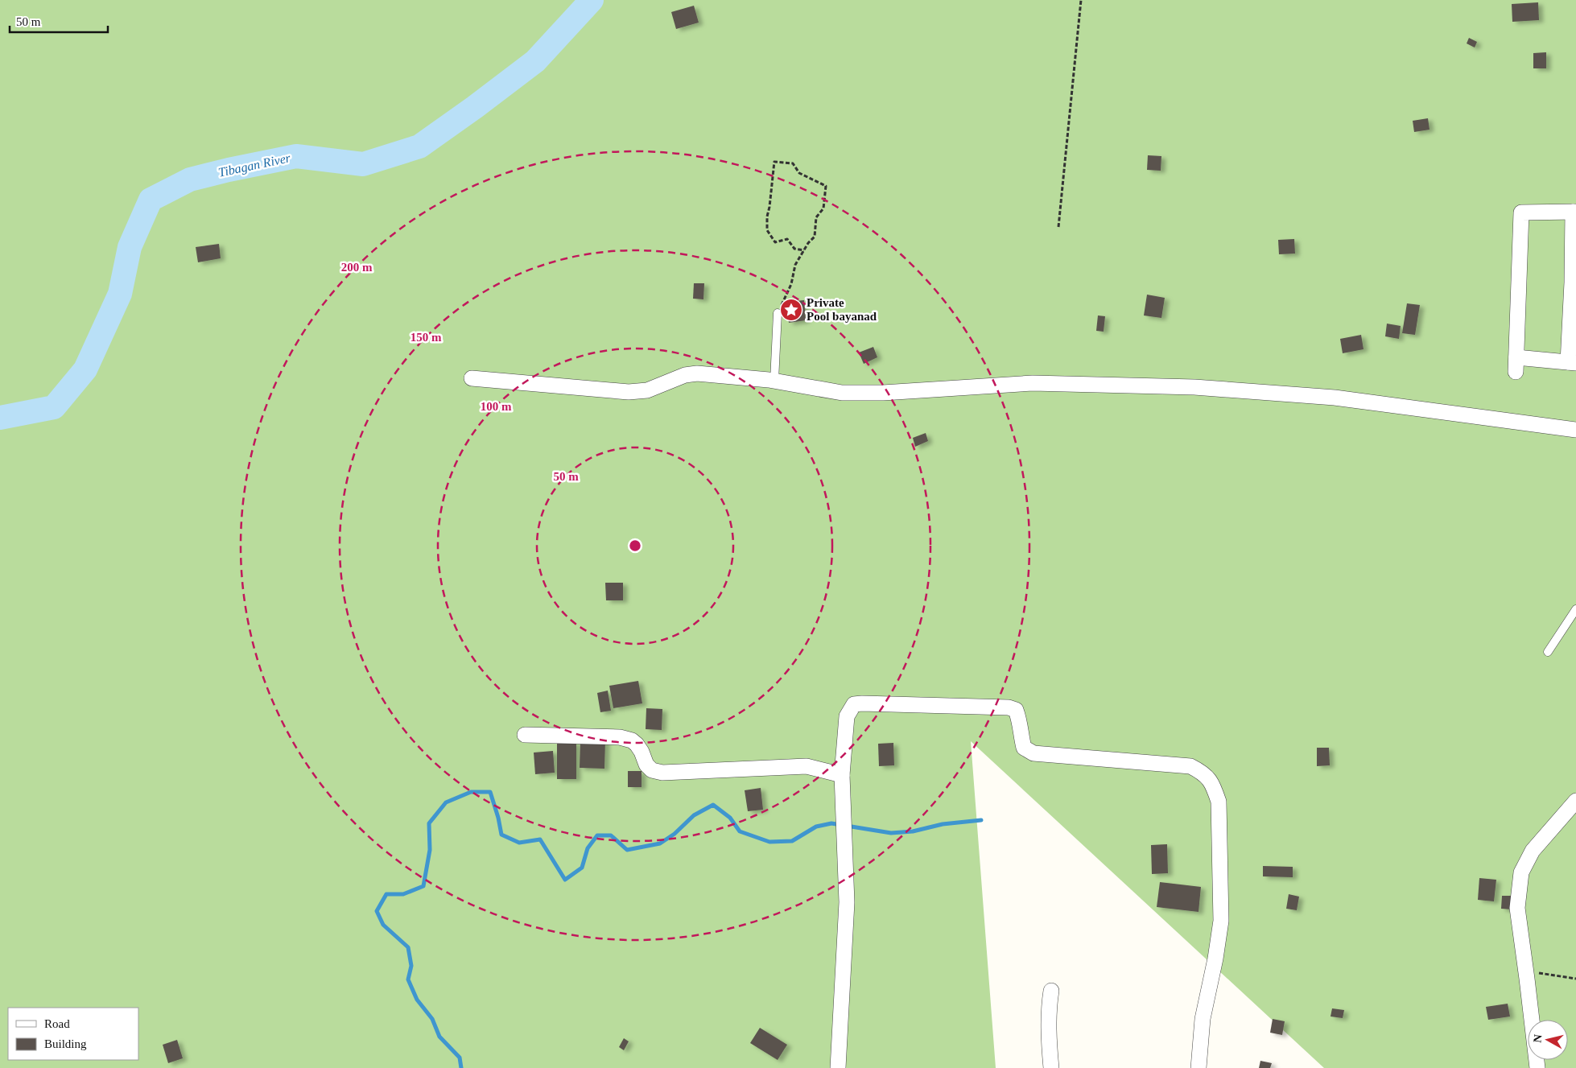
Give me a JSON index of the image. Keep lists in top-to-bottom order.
{
  "water": ["Tibagan River"],
  "places": {
    "place": ["Private Pool bayanad"]
  },
  "legend": ["Road", "Building"],
  "scale_bar": "50 m",
  "north": "left",
  "rings": [
    "200 m",
    "150 m",
    "100 m",
    "50 m"
  ]
}
